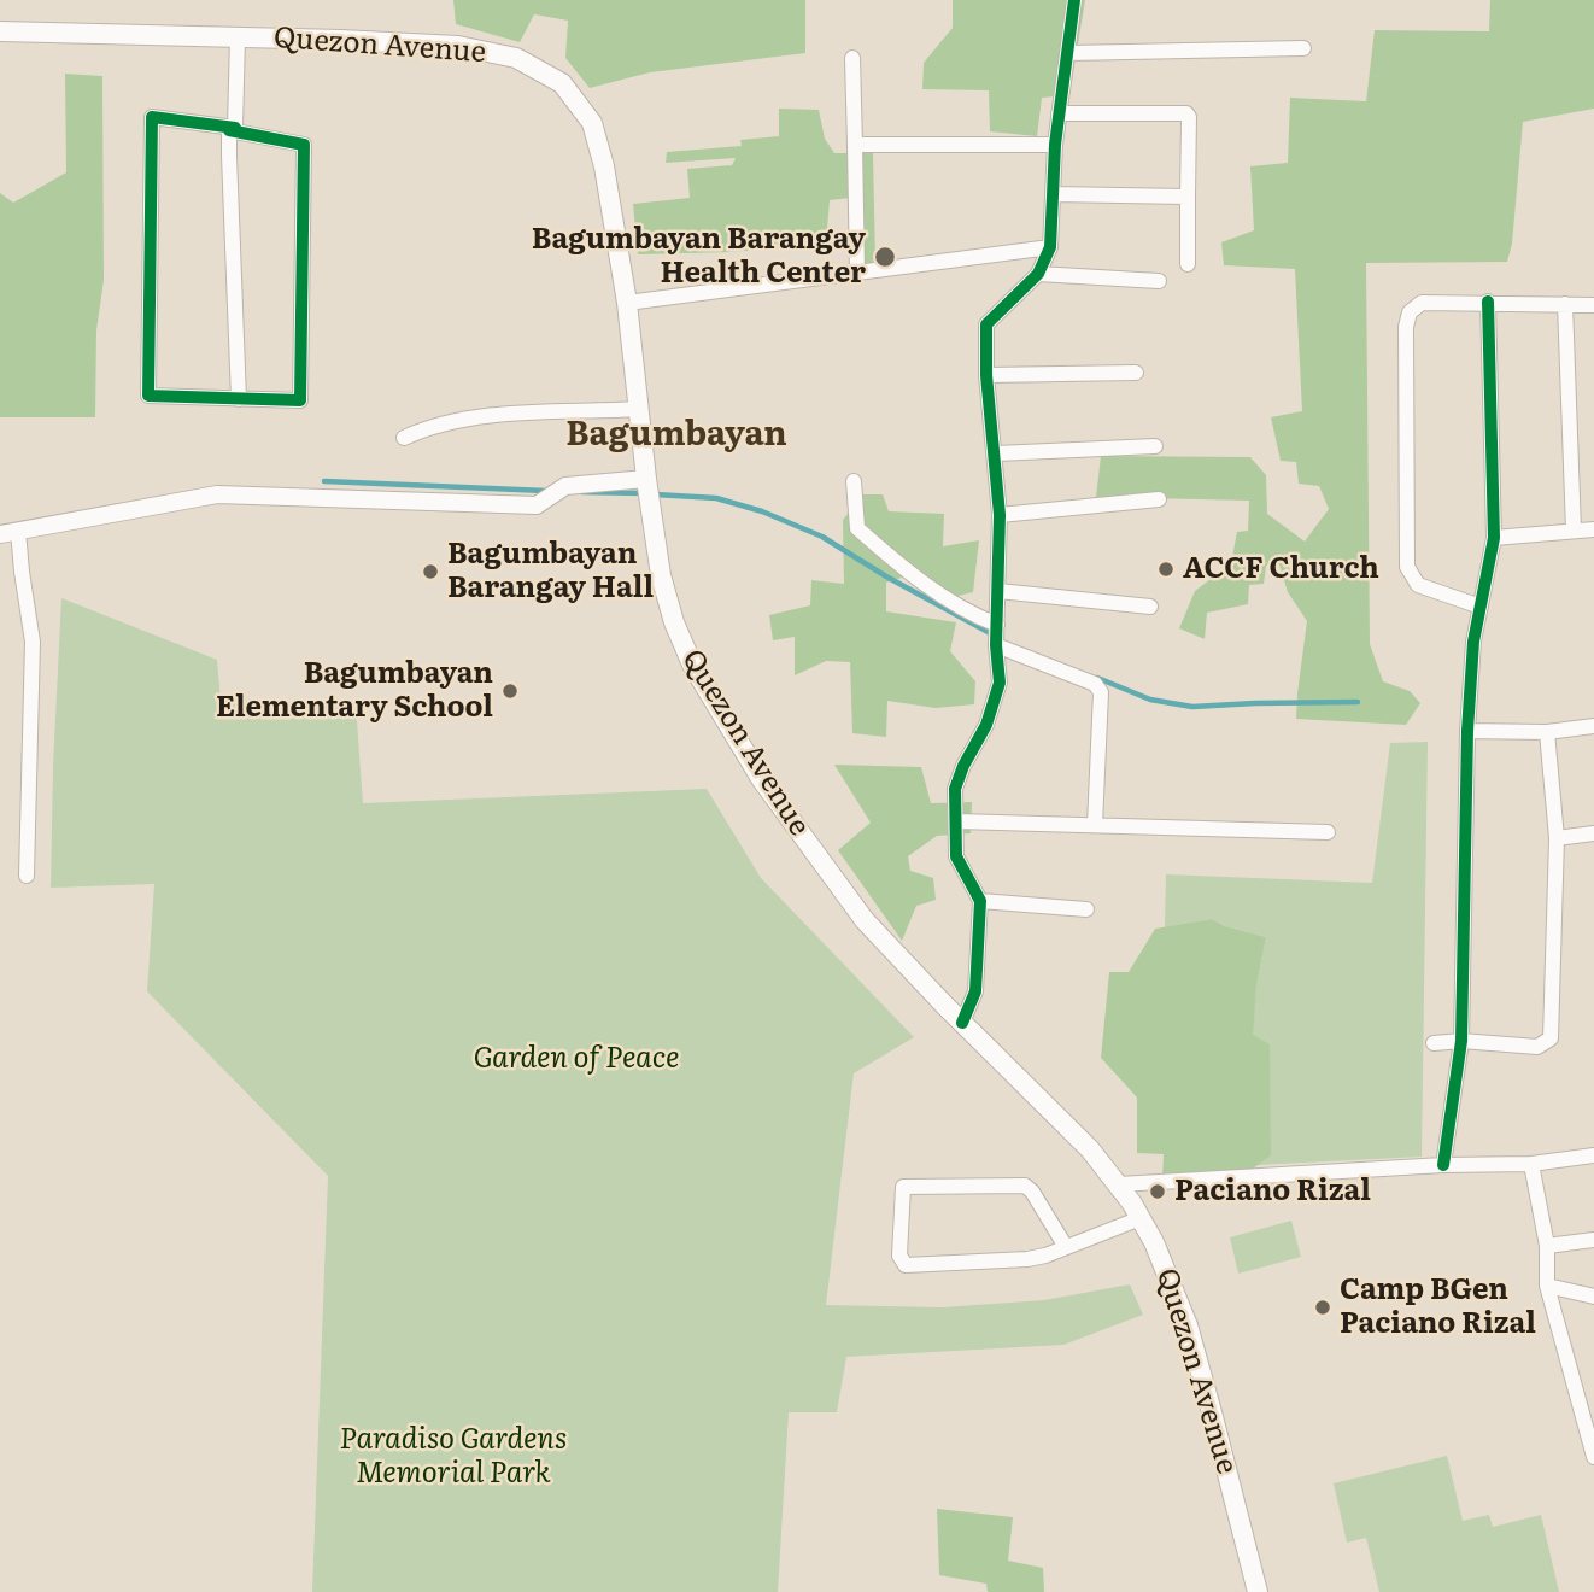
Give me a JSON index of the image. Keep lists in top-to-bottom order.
{
  "streets": {
    "main road": ["Quezon Avenue"]
  },
  "districts": ["Bagumbayan"],
  "parks": ["Garden of Peace", "Paradiso Gardens Memorial Park"],
  "places": [
    "Bagumbayan Barangay Health Center",
    "ACCF Church",
    "Bagumbayan Barangay Hall",
    "Bagumbayan Elementary School",
    "Paciano Rizal",
    "Camp BGen Paciano Rizal"
  ]
}
